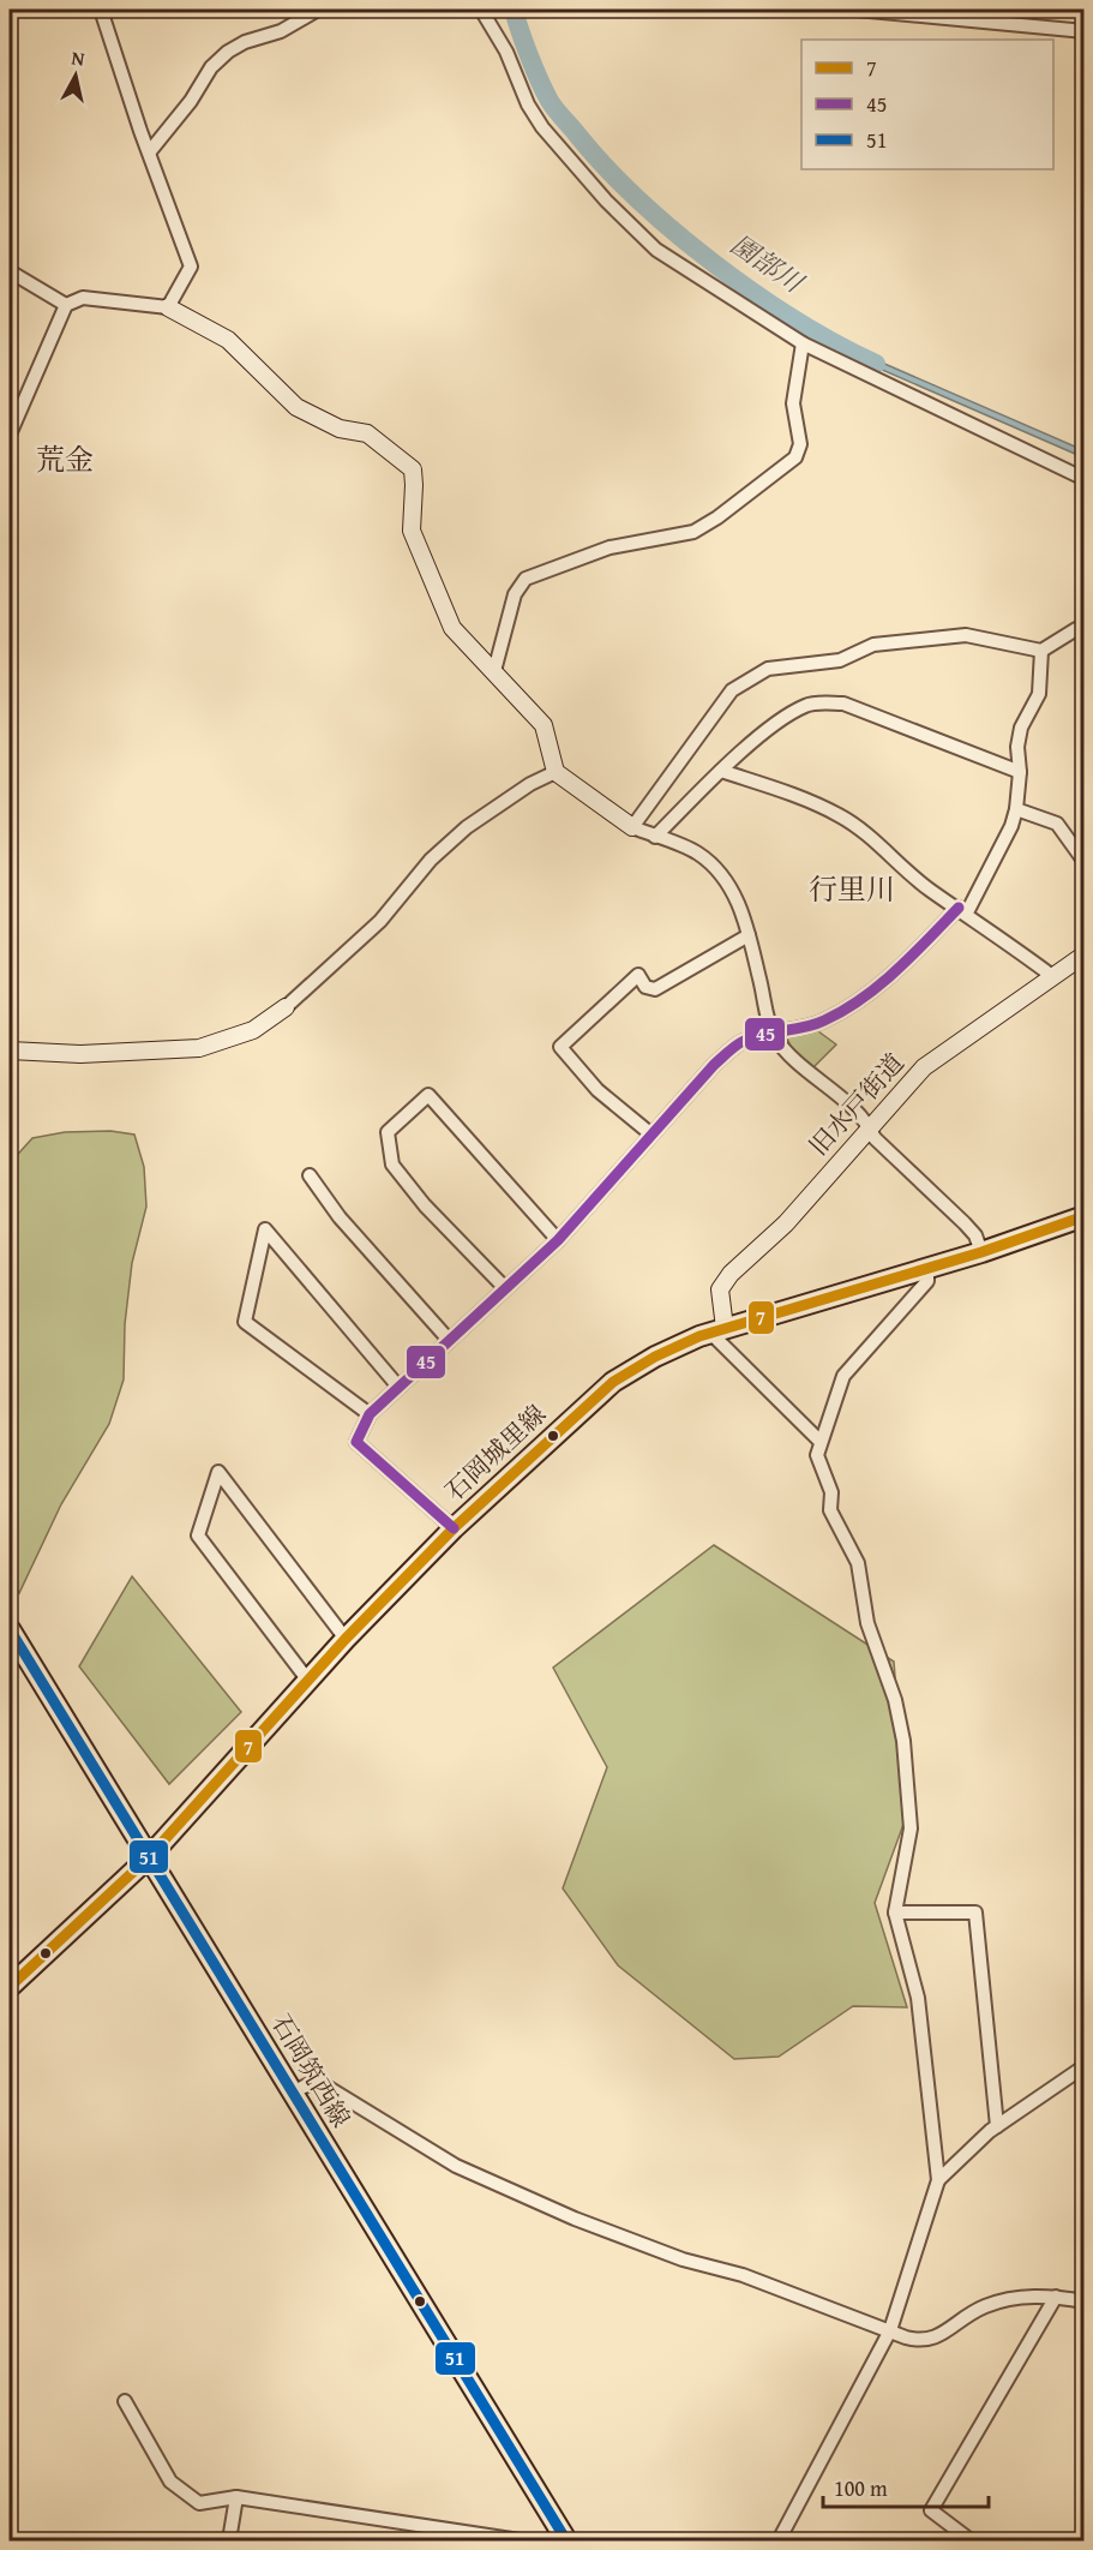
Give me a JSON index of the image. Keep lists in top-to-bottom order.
{
  "streets": {
    "main road": ["石岡城里線", "石岡筑西線"],
    "street": ["旧水戸街道"]
  },
  "crossings": [
    ["旧水戸街道", "石岡城里線"],
    ["石岡城里線", "石岡筑西線"]
  ],
  "districts": ["荒金", "行里川"],
  "water": ["園部川"],
  "lines": ["transit line 45", "transit line 7", "transit line 51"],
  "legend": ["7", "45", "51"],
  "scale_bar": "100 m",
  "north": "top"
}
